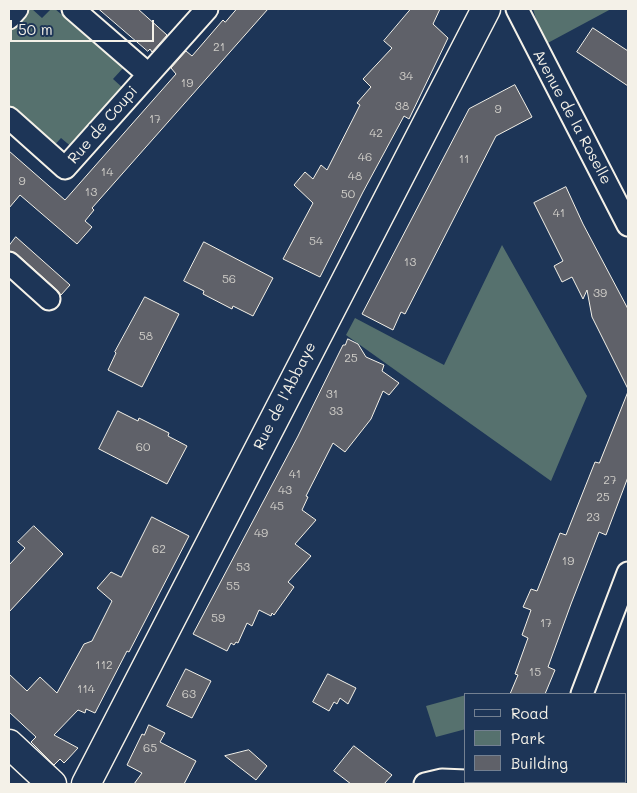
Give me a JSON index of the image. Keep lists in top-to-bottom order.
{
  "streets": {
    "street": ["Avenue de la Roselle", "Rue de Coupi", "Rue de l'Abbaye"]
  },
  "house_numbers": [
    "21",
    "34",
    "19",
    "38",
    "9",
    "17",
    "42",
    "46",
    "11",
    "14",
    "48",
    "9",
    "13",
    "50",
    "41",
    "54",
    "13",
    "56",
    "39",
    "58",
    "25",
    "31",
    "33",
    "60",
    "41",
    "27",
    "43",
    "25",
    "45",
    "23",
    "49",
    "62",
    "19",
    "53",
    "55",
    "59",
    "17",
    "112",
    "15",
    "114",
    "63",
    "65"
  ],
  "legend": ["Road", "Park", "Building"],
  "scale_bar": "50 m"
}
